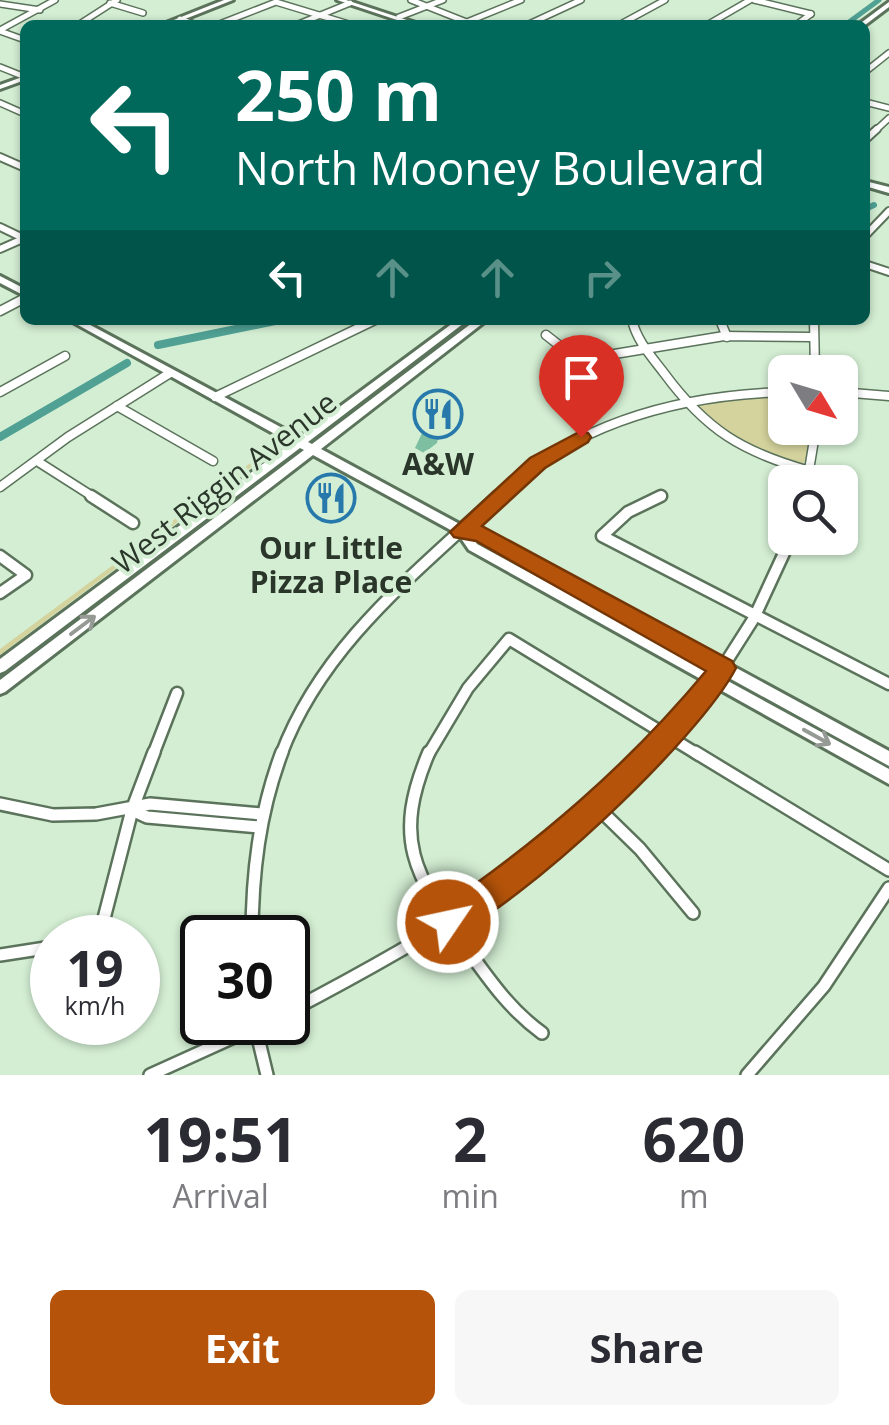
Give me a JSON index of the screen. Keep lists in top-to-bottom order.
{
  "streets": {
    "street": ["West Riggin Avenue"]
  },
  "places": {
    "restaurant": ["A&W", "Our Little Pizza Place"]
  },
  "north": "bottom right",
  "page": {
    "turn": ["250 m", "North Mooney Boulevard"],
    "speed": "19 km/h",
    "limit": "30",
    "eta": [
      "19:51",
      "Arrival",
      "2",
      "min",
      "620",
      "m"
    ],
    "buttons": ["Exit", "Share"]
  }
}
